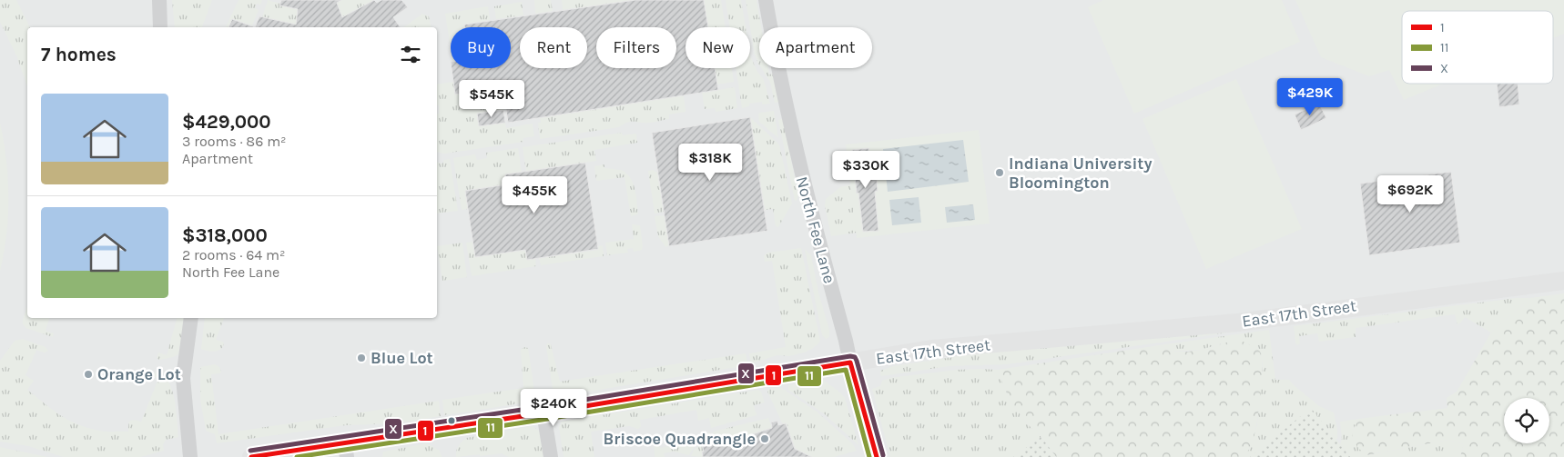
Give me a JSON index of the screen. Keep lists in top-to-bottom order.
{
  "streets": {
    "main road": ["East 17th Street"],
    "street": ["North Fee Lane"]
  },
  "crossings": [
    ["North Fee Lane", "East 17th Street"]
  ],
  "places": [
    "Indiana University Bloomington",
    "Blue Lot",
    "Orange Lot",
    "Briscoe Quadrangle"
  ],
  "lines": ["transit line X", "transit line 1", "transit line 11"],
  "legend": ["1", "11", "X"],
  "page": {
    "chip": [
      "Buy",
      "Rent",
      "Filters",
      "New",
      "Apartment"
    ],
    "heading": "7 homes",
    "price": [
      "$429K",
      "$545K",
      "$318K",
      "$330K",
      "$692K",
      "$455K",
      "$240K"
    ],
    "list": [
      {
        "name": "$429,000",
        "note": "3 rooms · 86 m² · Apartment"
      },
      {
        "name": "$318,000",
        "note": "2 rooms · 64 m² · North Fee Lane"
      }
    ]
  }
}
